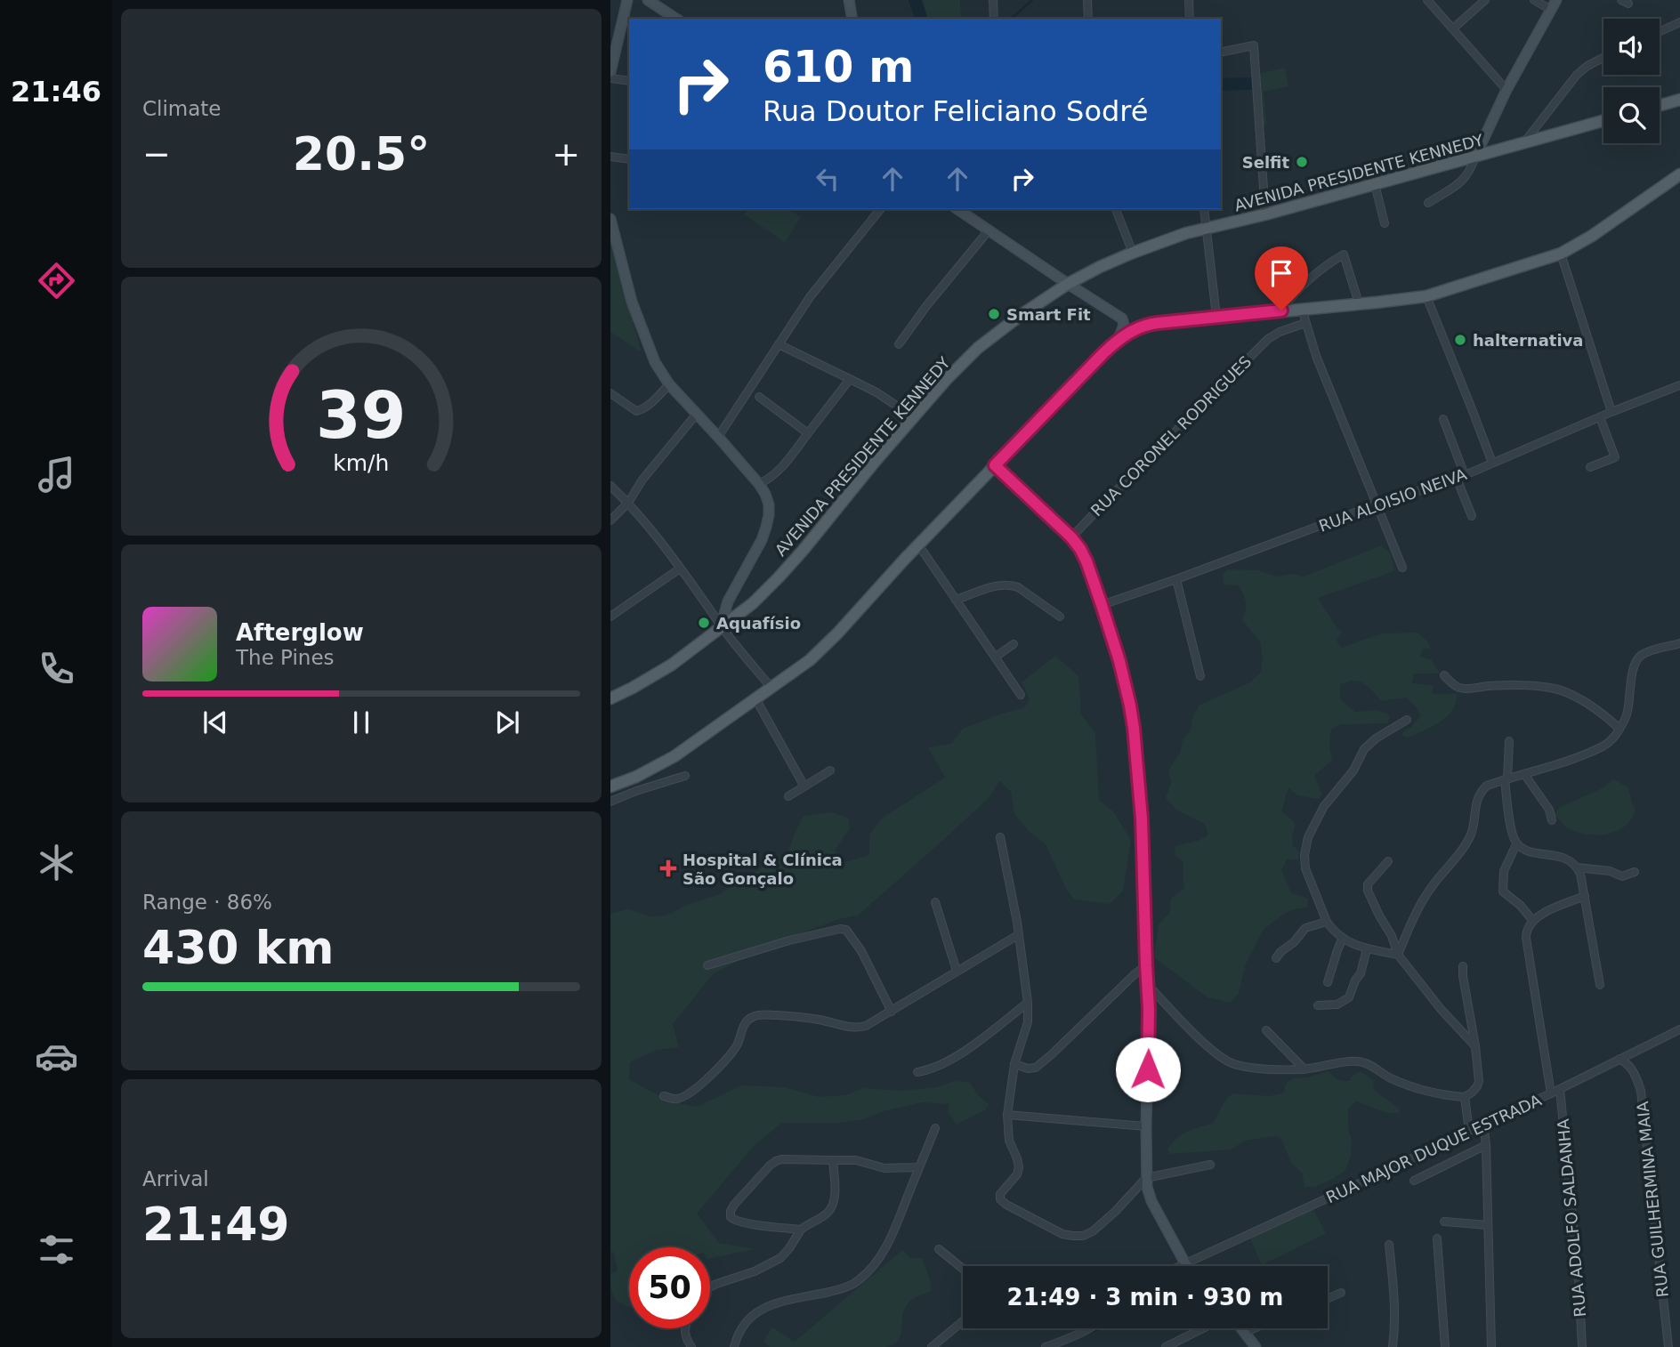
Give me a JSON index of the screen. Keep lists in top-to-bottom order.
{
  "streets": {
    "main road": ["AVENIDA PRESIDENTE KENNEDY"],
    "street": [
      "RUA CORONEL RODRIGUES",
      "RUA ALOISIO NEIVA",
      "RUA MAJOR DUQUE ESTRADA",
      "RUA GUILHERMINA MAIA",
      "RUA ADOLFO SALDANHA"
    ]
  },
  "crossings": [
    ["RUA MAJOR DUQUE ESTRADA", "RUA GUILHERMINA MAIA"],
    ["RUA MAJOR DUQUE ESTRADA", "RUA ADOLFO SALDANHA"]
  ],
  "places": {
    "other": [
      "Selfit",
      "Smart Fit",
      "halternativa",
      "Aquafísio"
    ],
    "health": ["Hospital & Clínica São Gonçalo"]
  },
  "page": {
    "tabs": "21:46",
    "tile": [
      "Climate",
      ["Range · 86%", "430 km"],
      ["Arrival", "21:49"]
    ],
    "turn": ["610 m", "Rua Doutor Feliciano Sodré"],
    "heat": ["−", "20.5°", "+"],
    "song": ["Afterglow", "The Pines"],
    "limit": "50",
    "trip": "21:49 · 3 min · 930 m",
    "gauge": ["39", "km/h"]
  }
}
